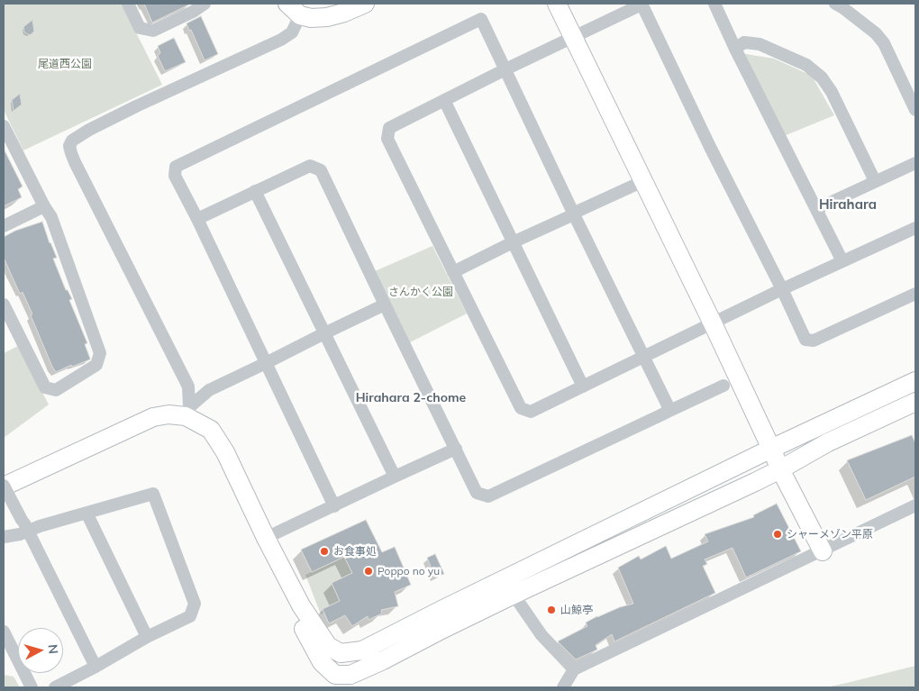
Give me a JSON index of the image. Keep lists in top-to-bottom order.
{
  "districts": ["Hirahara", "Hirahara 2-chome"],
  "parks": ["尾道西公園", "さんかく公園"],
  "places": [
    "シャーメゾン平原",
    "お食事処",
    "Poppo no yu",
    "山鯨亭"
  ],
  "north": "right"
}
